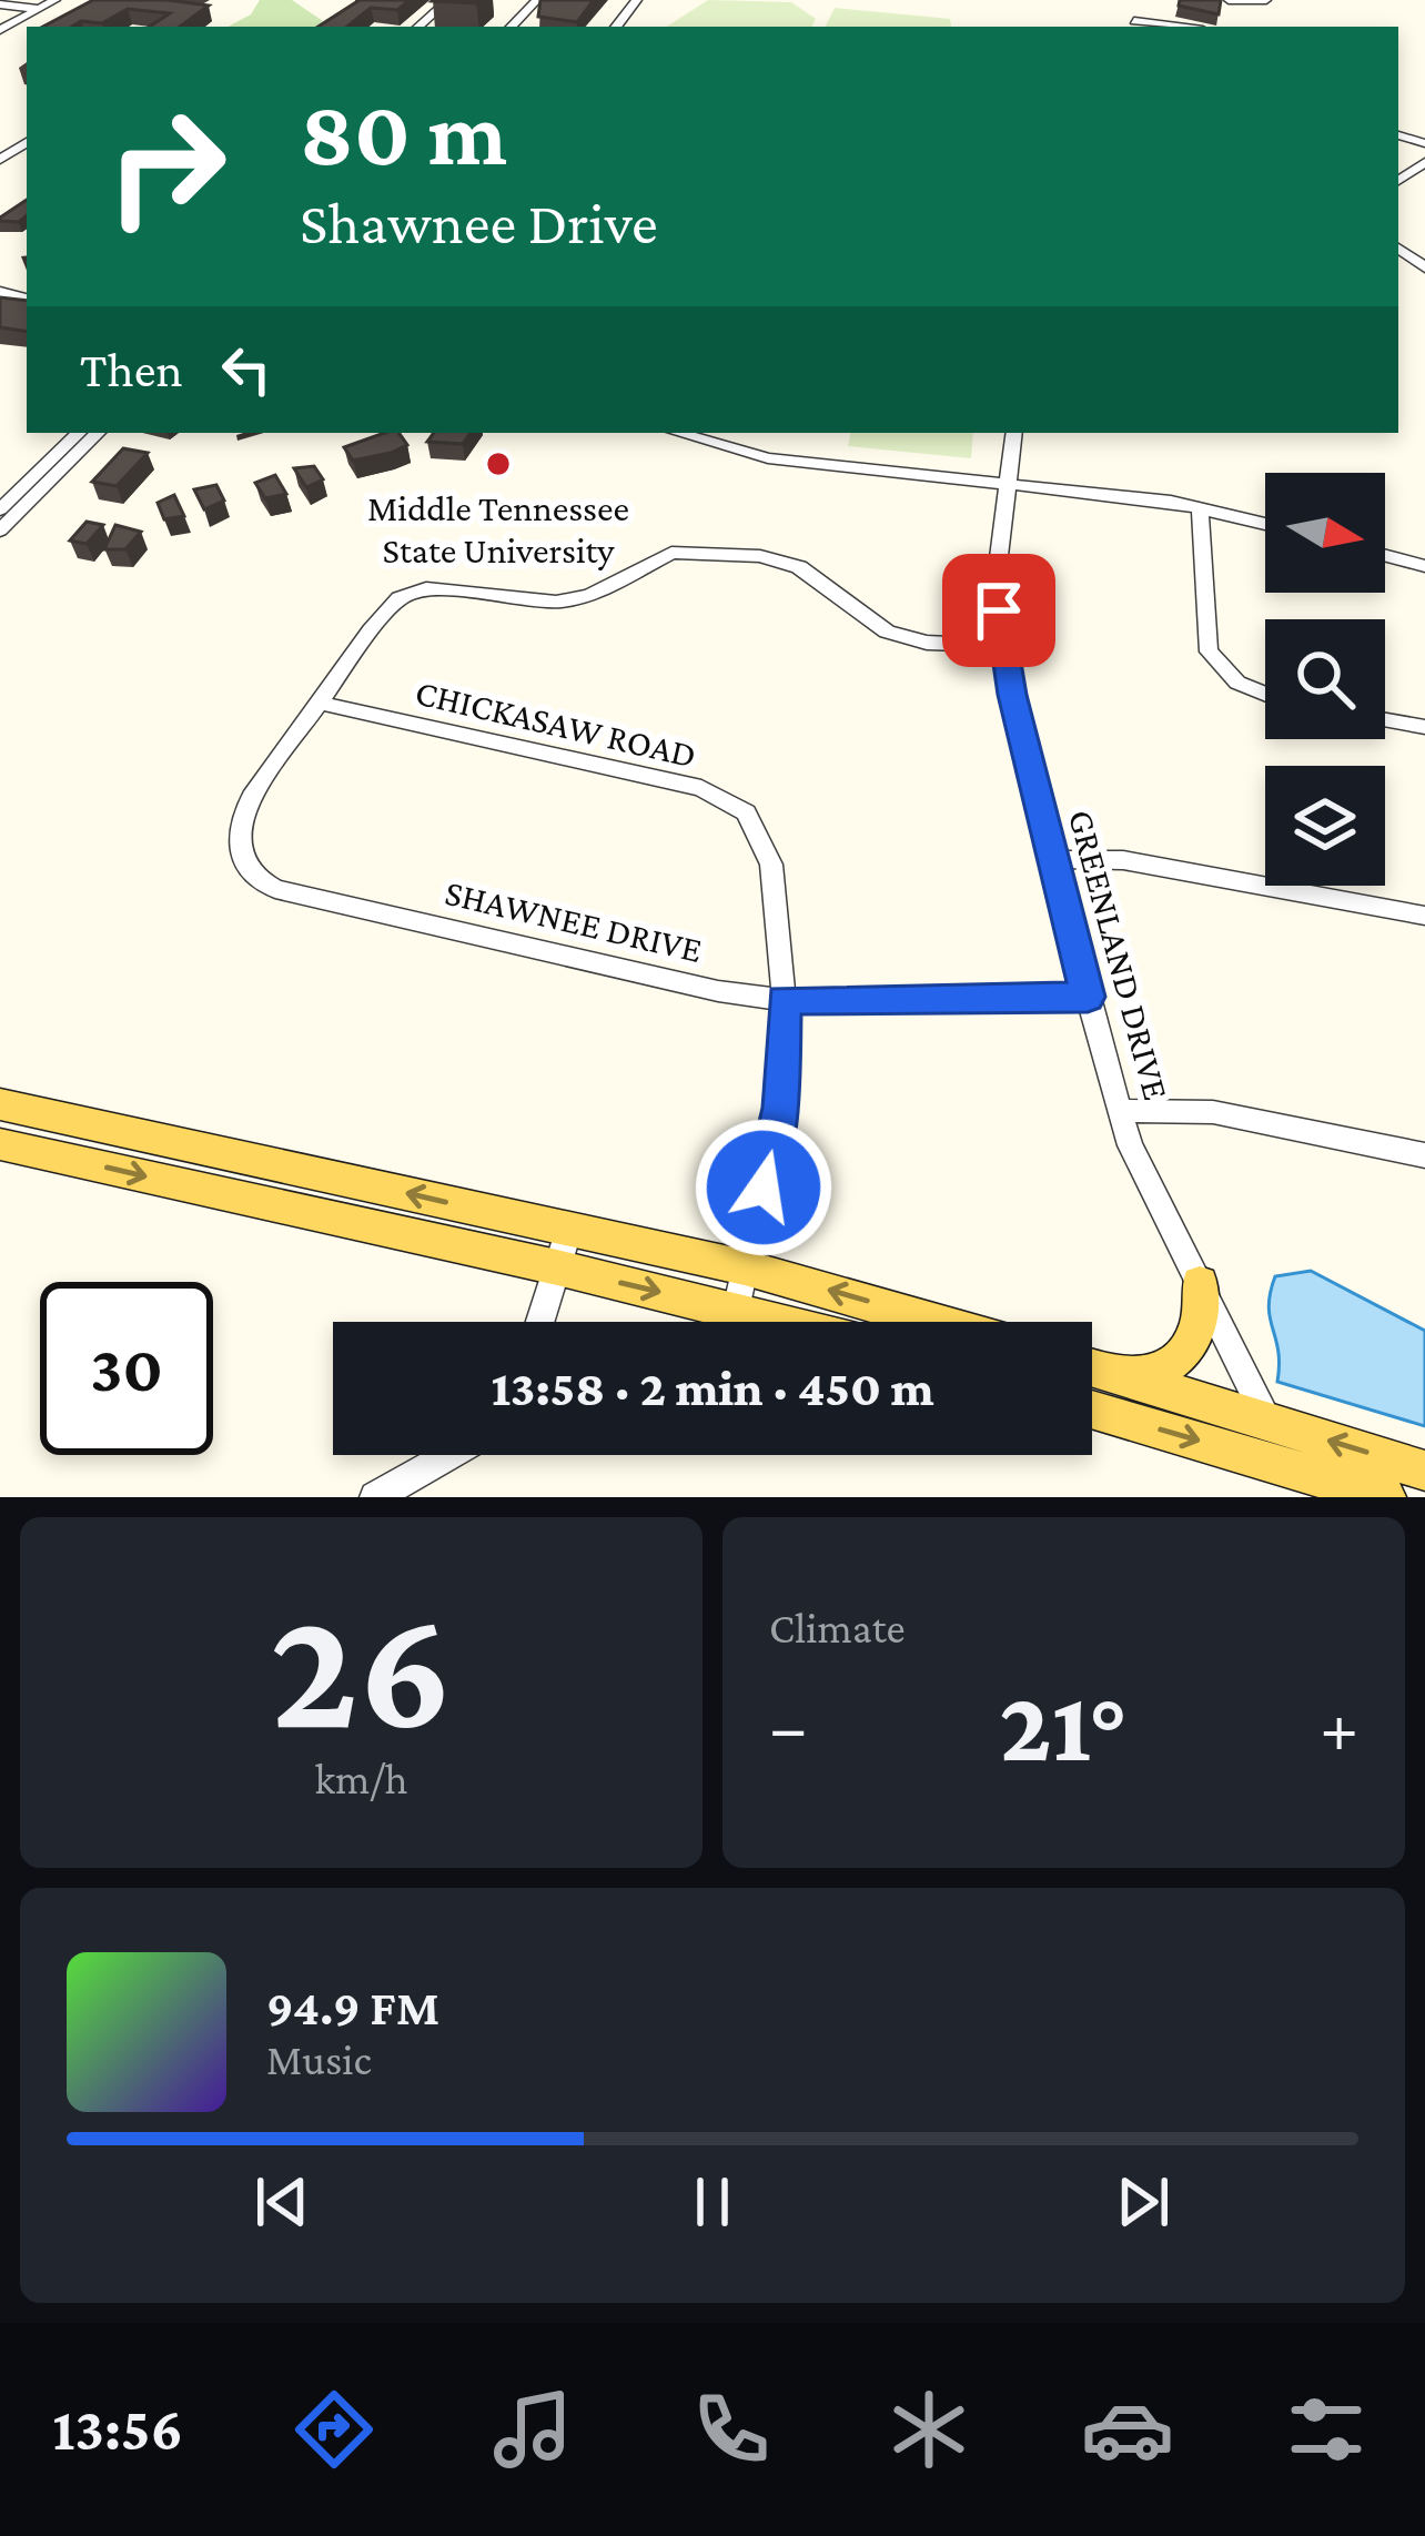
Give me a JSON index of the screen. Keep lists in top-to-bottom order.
{
  "streets": {
    "street": ["CHICKASAW ROAD", "SHAWNEE DRIVE", "GREENLAND DRIVE"]
  },
  "crossings": [
    ["CHICKASAW ROAD", "SHAWNEE DRIVE"],
    ["SHAWNEE DRIVE", "GREENLAND DRIVE"]
  ],
  "places": ["Middle Tennessee State University"],
  "north": "right",
  "page": {
    "turn": ["80 m", "Shawnee Drive"],
    "then": "Then",
    "limit": "30",
    "trip": "13:58 · 2 min · 450 m",
    "tile": [
      ["26", "km/h"],
      "Climate"
    ],
    "heat": ["−", "21°", "+"],
    "song": ["94.9 FM", "Music"],
    "tabs": "13:56"
  }
}
